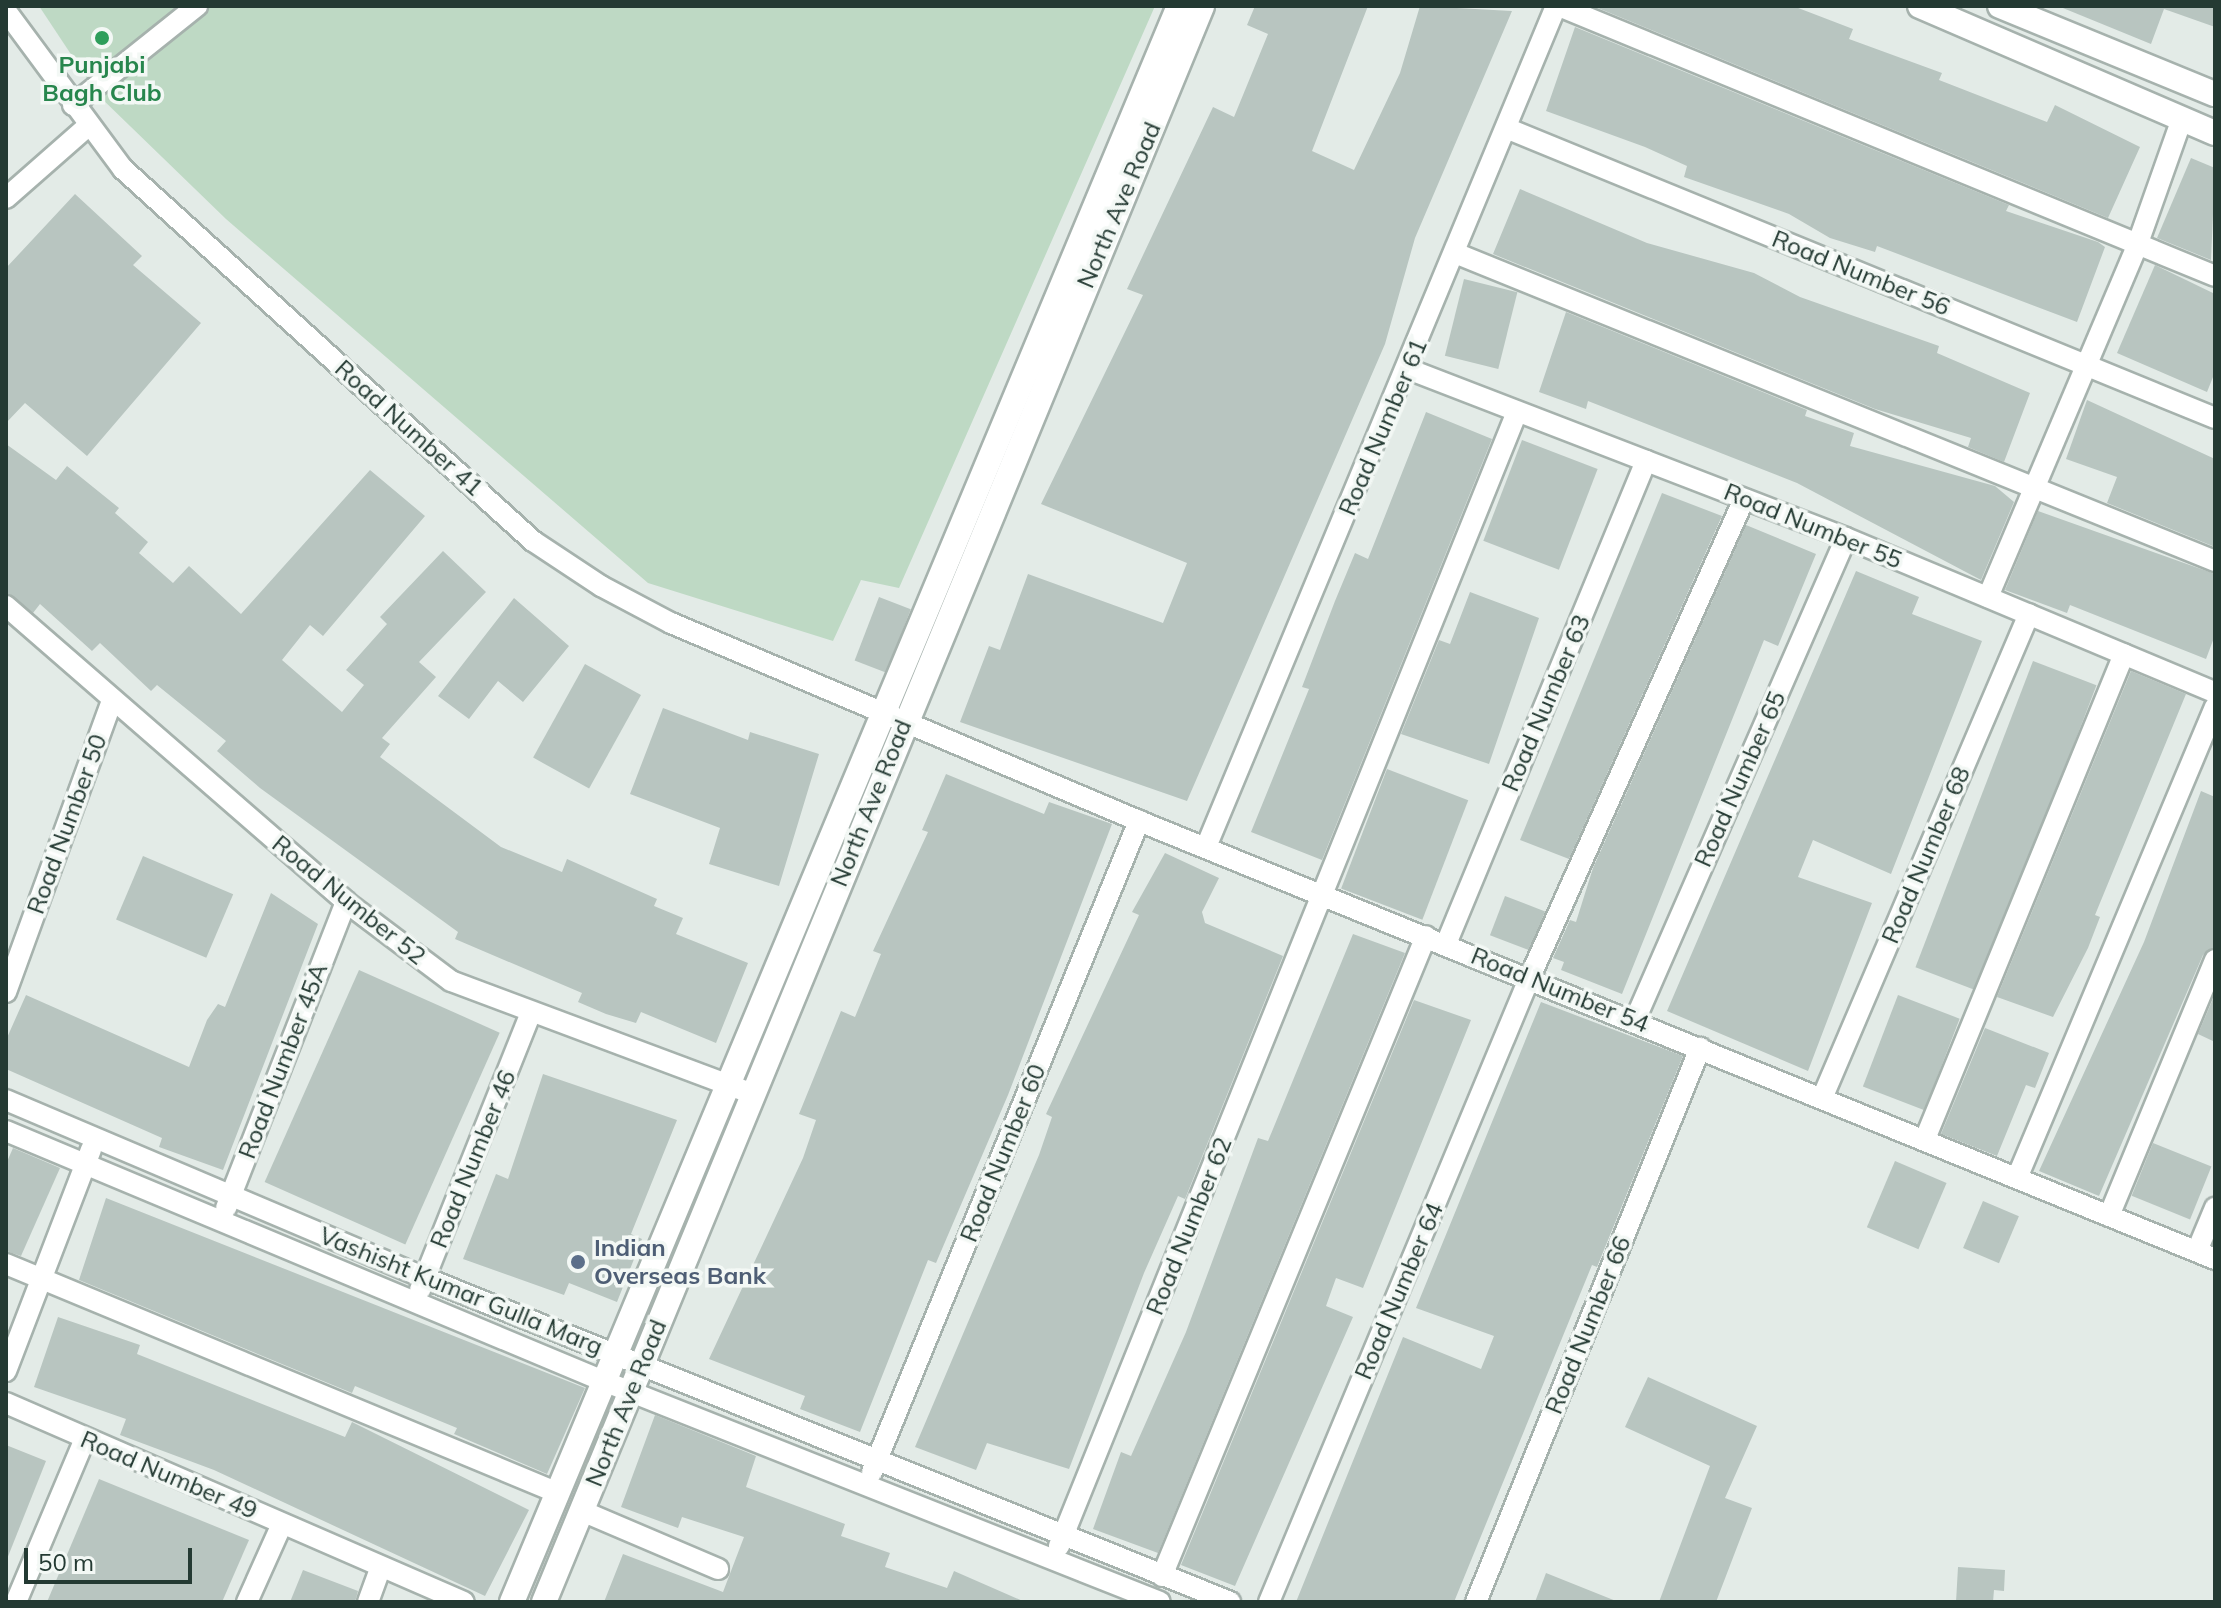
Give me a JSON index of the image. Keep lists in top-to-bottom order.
{
  "streets": {
    "street": [
      "North Ave Road",
      "Road Number 56",
      "Road Number 61",
      "Road Number 41",
      "Road Number 55",
      "Road Number 63",
      "Road Number 65",
      "Road Number 50",
      "Road Number 68",
      "Road Number 52",
      "Road Number 54",
      "Road Number 45A",
      "Road Number 60",
      "Road Number 46",
      "Road Number 62",
      "Vashisht Kumar Gulla Marg",
      "Road Number 64",
      "Road Number 66",
      "Road Number 49"
    ]
  },
  "crossings": [
    ["North Ave Road", "Road Number 41"],
    ["North Ave Road", "Road Number 52"],
    ["North Ave Road", "Road Number 54"],
    ["North Ave Road", "Vashisht Kumar Gulla Marg"],
    ["Road Number 56", "Road Number 61"],
    ["Road Number 61", "Road Number 55"],
    ["Road Number 61", "Road Number 54"],
    ["Road Number 41", "Road Number 54"],
    ["Road Number 55", "Road Number 63"],
    ["Road Number 55", "Road Number 65"],
    ["Road Number 55", "Road Number 68"],
    ["Road Number 55", "Road Number 62"],
    ["Road Number 55", "Road Number 64"],
    ["Road Number 63", "Road Number 54"],
    ["Road Number 63", "Vashisht Kumar Gulla Marg"],
    ["Road Number 65", "Road Number 54"],
    ["Road Number 50", "Road Number 52"],
    ["Road Number 68", "Road Number 54"],
    ["Road Number 52", "Road Number 45A"],
    ["Road Number 52", "Road Number 46"],
    ["Road Number 54", "Road Number 60"],
    ["Road Number 54", "Road Number 62"],
    ["Road Number 54", "Road Number 64"],
    ["Road Number 54", "Road Number 66"],
    ["Road Number 45A", "Vashisht Kumar Gulla Marg"],
    ["Road Number 60", "Vashisht Kumar Gulla Marg"],
    ["Road Number 46", "Vashisht Kumar Gulla Marg"],
    ["Road Number 62", "Vashisht Kumar Gulla Marg"]
  ],
  "places": ["Punjabi Bagh Club", "Indian Overseas Bank"],
  "scale_bar": "50 m"
}
